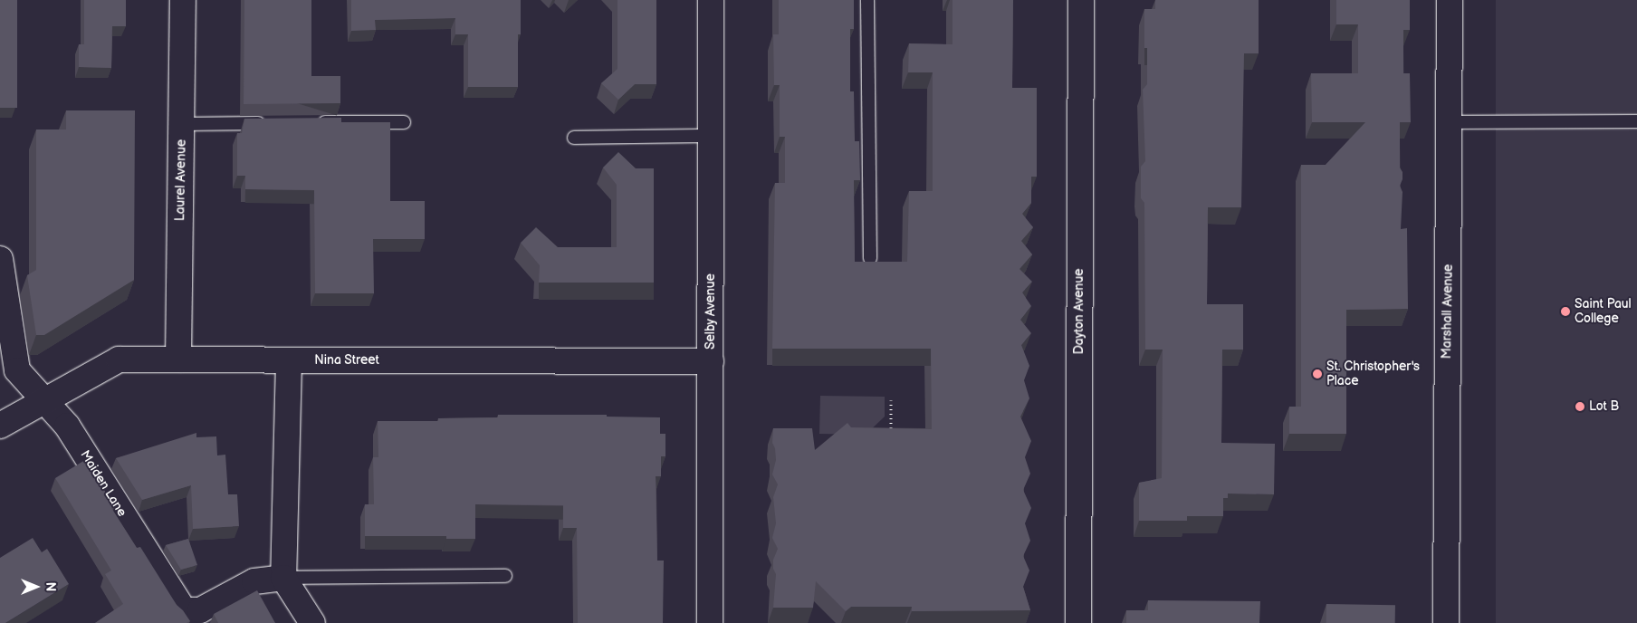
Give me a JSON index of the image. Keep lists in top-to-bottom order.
{
  "streets": {
    "street": [
      "Laurel Avenue",
      "Selby Avenue",
      "Dayton Avenue",
      "Marshall Avenue",
      "Nina Street",
      "Maiden Lane"
    ]
  },
  "crossings": [
    ["Laurel Avenue", "Nina Street"],
    ["Selby Avenue", "Nina Street"],
    ["Nina Street", "Maiden Lane"]
  ],
  "places": ["Saint Paul College", "St. Christopher's Place", "Lot B"],
  "north": "right"
}
